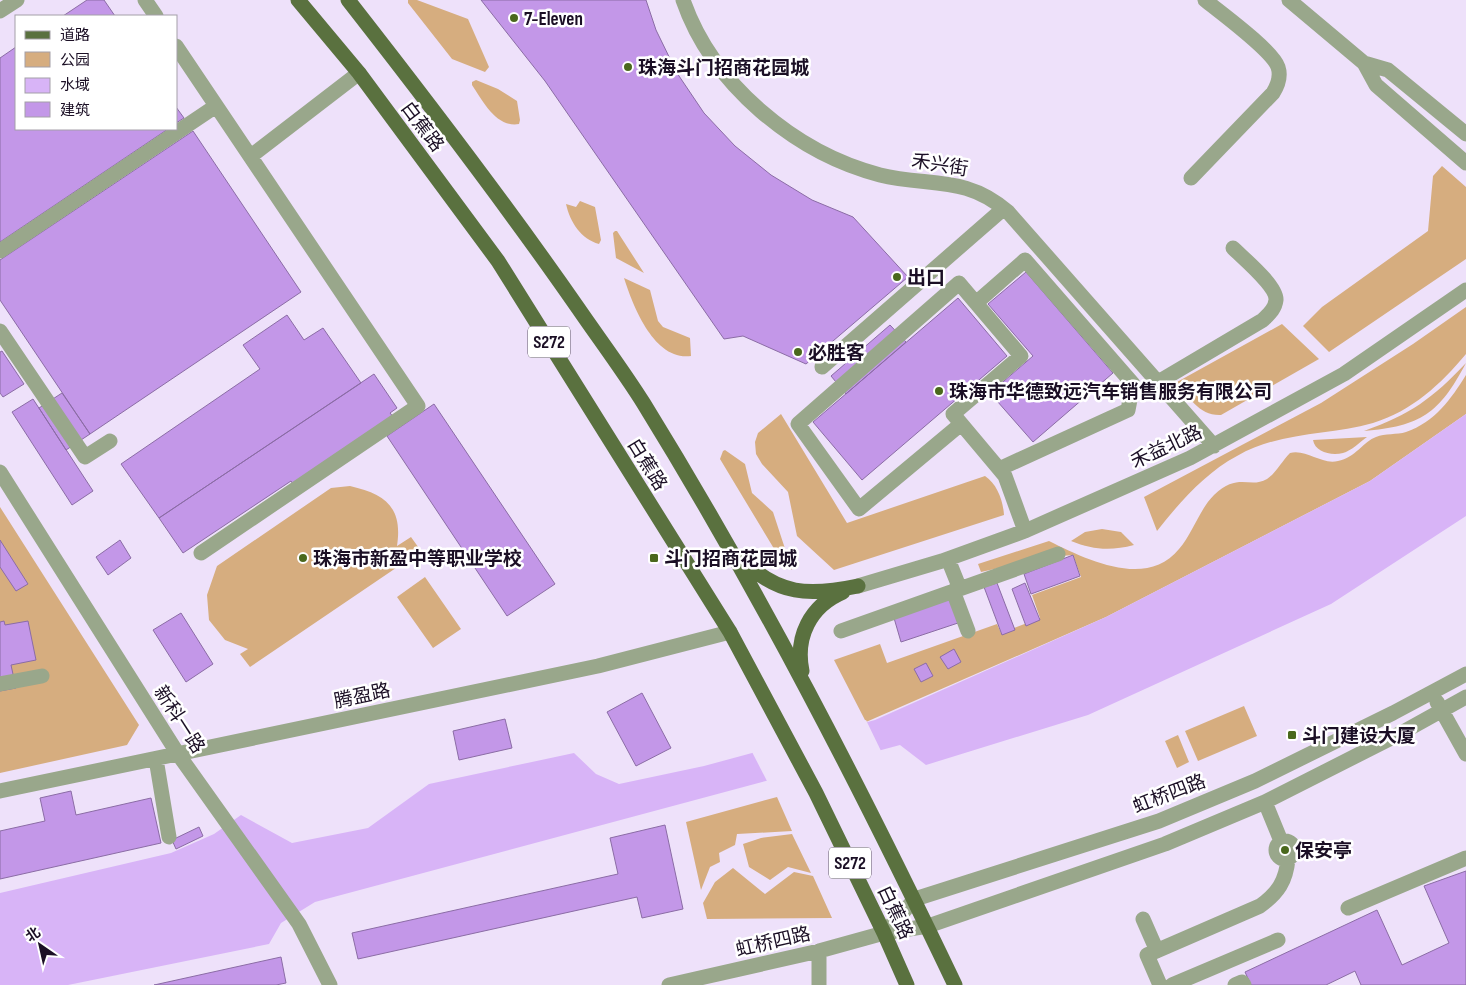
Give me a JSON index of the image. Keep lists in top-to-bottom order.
{
  "streets": {
    "main road": ["白蕉路", "S272"],
    "street": [
      "禾兴街",
      "禾益北路",
      "腾盈路",
      "新科一路",
      "虹桥四路"
    ]
  },
  "crossings": [
    ["白蕉路", "腾盈路"],
    ["白蕉路", "虹桥四路"],
    ["禾兴街", "禾益北路"],
    ["腾盈路", "新科一路"]
  ],
  "places": {
    "other": [
      "7-Eleven",
      "珠海斗门招商花园城",
      "出口",
      "必胜客",
      "珠海市华德致远汽车销售服务有限公司",
      "珠海市新盈中等职业学校",
      "保安亭"
    ],
    "transit": ["斗门招商花园城", "斗门建设大厦"]
  },
  "legend": [
    "道路",
    "公园",
    "水域",
    "建筑"
  ],
  "north": "top left"
}
